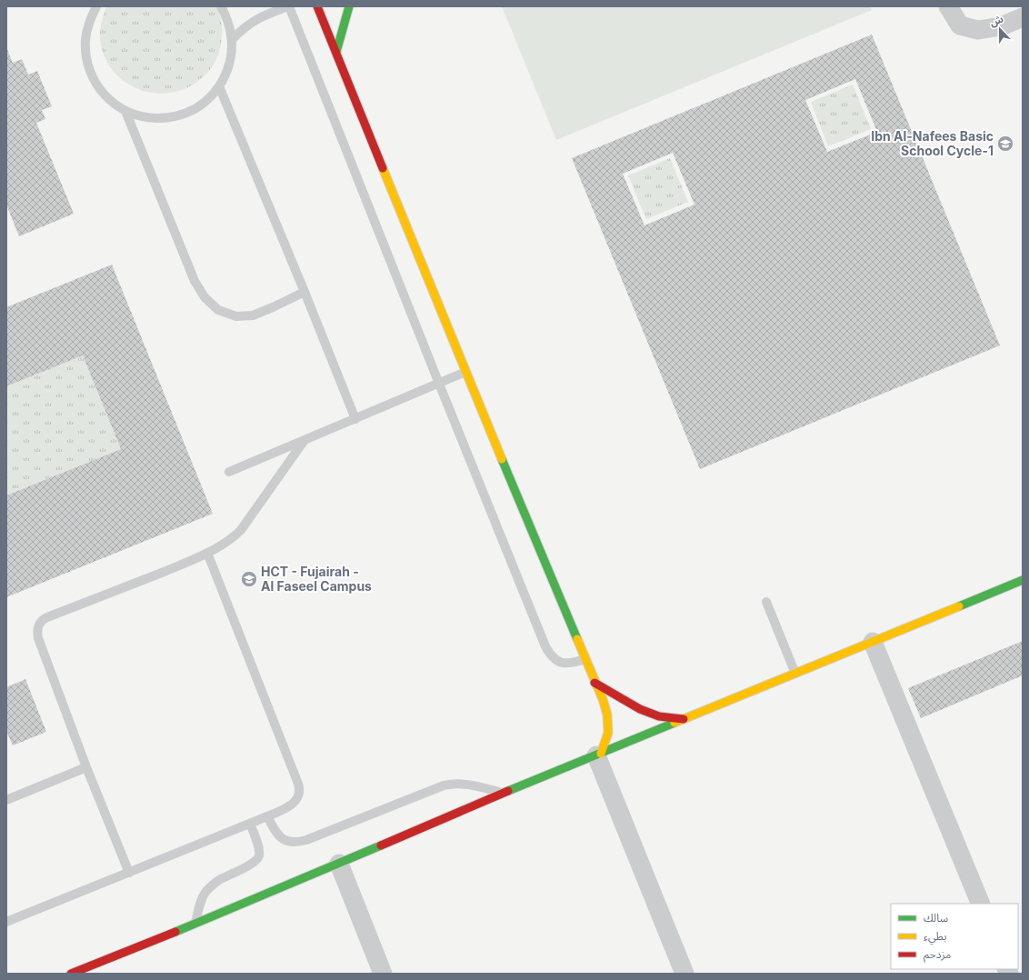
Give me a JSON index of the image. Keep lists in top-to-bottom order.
{
  "places": {
    "school or university": ["Ibn Al-Nafees Basic School Cycle-1", "HCT - Fujairah - Al Faseel Campus"]
  },
  "legend": ["سالك", "بطيء", "مزدحم"],
  "north": "top"
}
